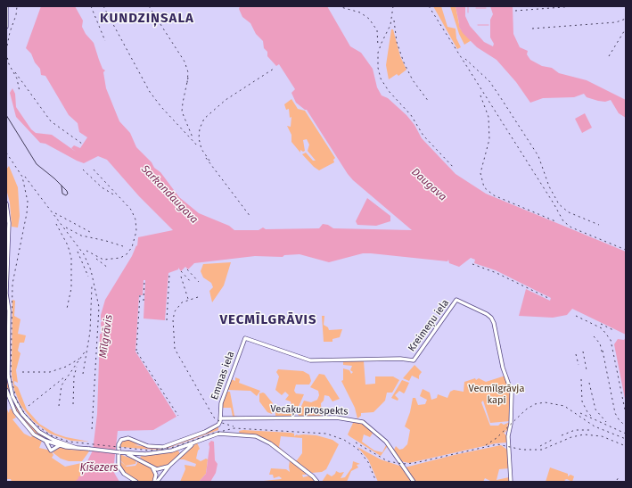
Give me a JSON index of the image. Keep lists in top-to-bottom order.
{
  "streets": {
    "main road": ["Kreimeņu iela", "Emmas iela", "Vecāķu prospekts"]
  },
  "crossings": [
    ["Kreimeņu iela", "Emmas iela"],
    ["Emmas iela", "Vecāķu prospekts"]
  ],
  "districts": ["KUNDZIŅSALA", "VECMĪLGRĀVIS"],
  "water": [
    "Daugava",
    "Sarkandaugava",
    "Mīlgrāvis",
    "Ķīšezers"
  ],
  "parks": ["Vecmīlgrāvja kapi"]
}
